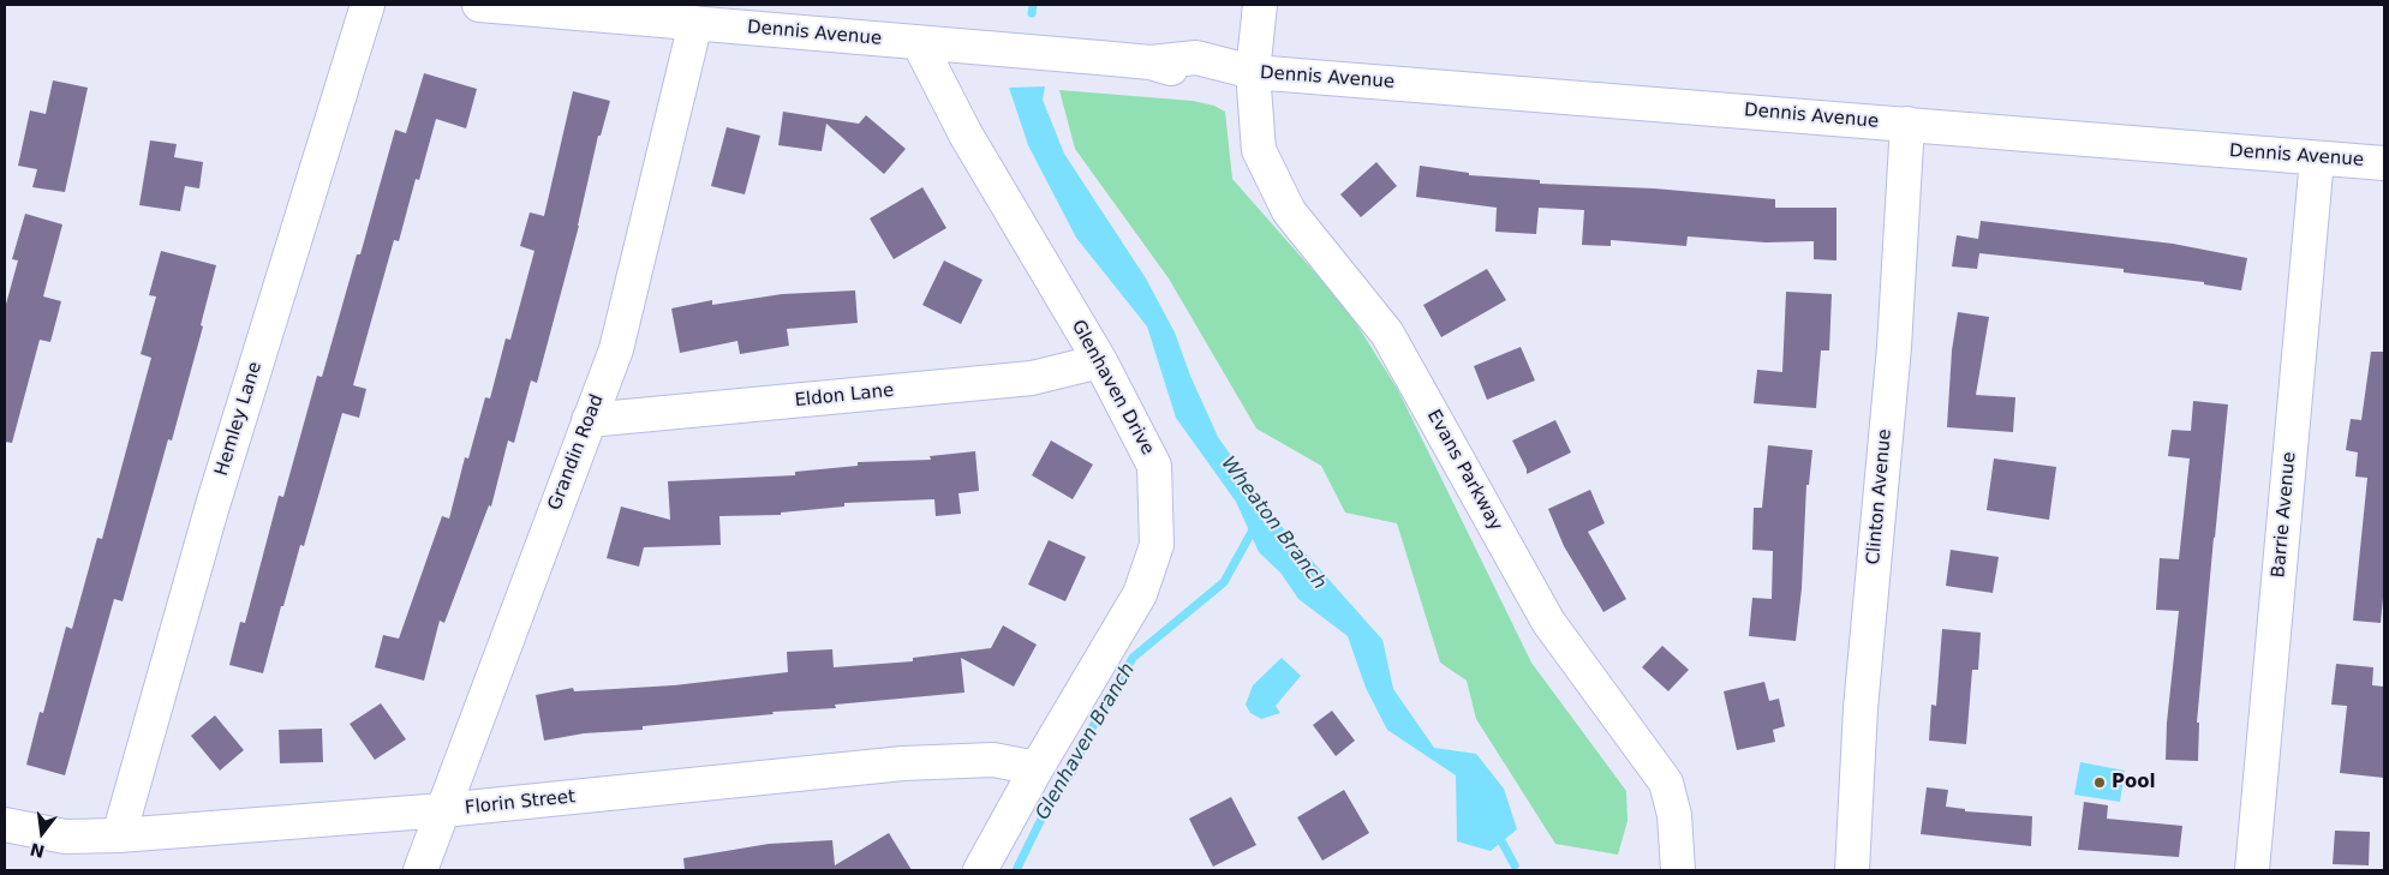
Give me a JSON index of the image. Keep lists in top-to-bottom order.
{
  "streets": {
    "street": [
      "Dennis Avenue",
      "Glenhaven Drive",
      "Eldon Lane",
      "Hemley Lane",
      "Grandin Road",
      "Evans Parkway",
      "Clinton Avenue",
      "Barrie Avenue",
      "Florin Street"
    ]
  },
  "crossings": [
    ["Dennis Avenue", "Glenhaven Drive"],
    ["Dennis Avenue", "Grandin Road"],
    ["Dennis Avenue", "Evans Parkway"],
    ["Dennis Avenue", "Clinton Avenue"],
    ["Dennis Avenue", "Barrie Avenue"],
    ["Glenhaven Drive", "Eldon Lane"],
    ["Glenhaven Drive", "Florin Street"],
    ["Eldon Lane", "Grandin Road"],
    ["Hemley Lane", "Florin Street"],
    ["Grandin Road", "Florin Street"]
  ],
  "water": ["Wheaton Branch", "Glenhaven Branch"],
  "places": ["Pool"],
  "north": "bottom"
}
